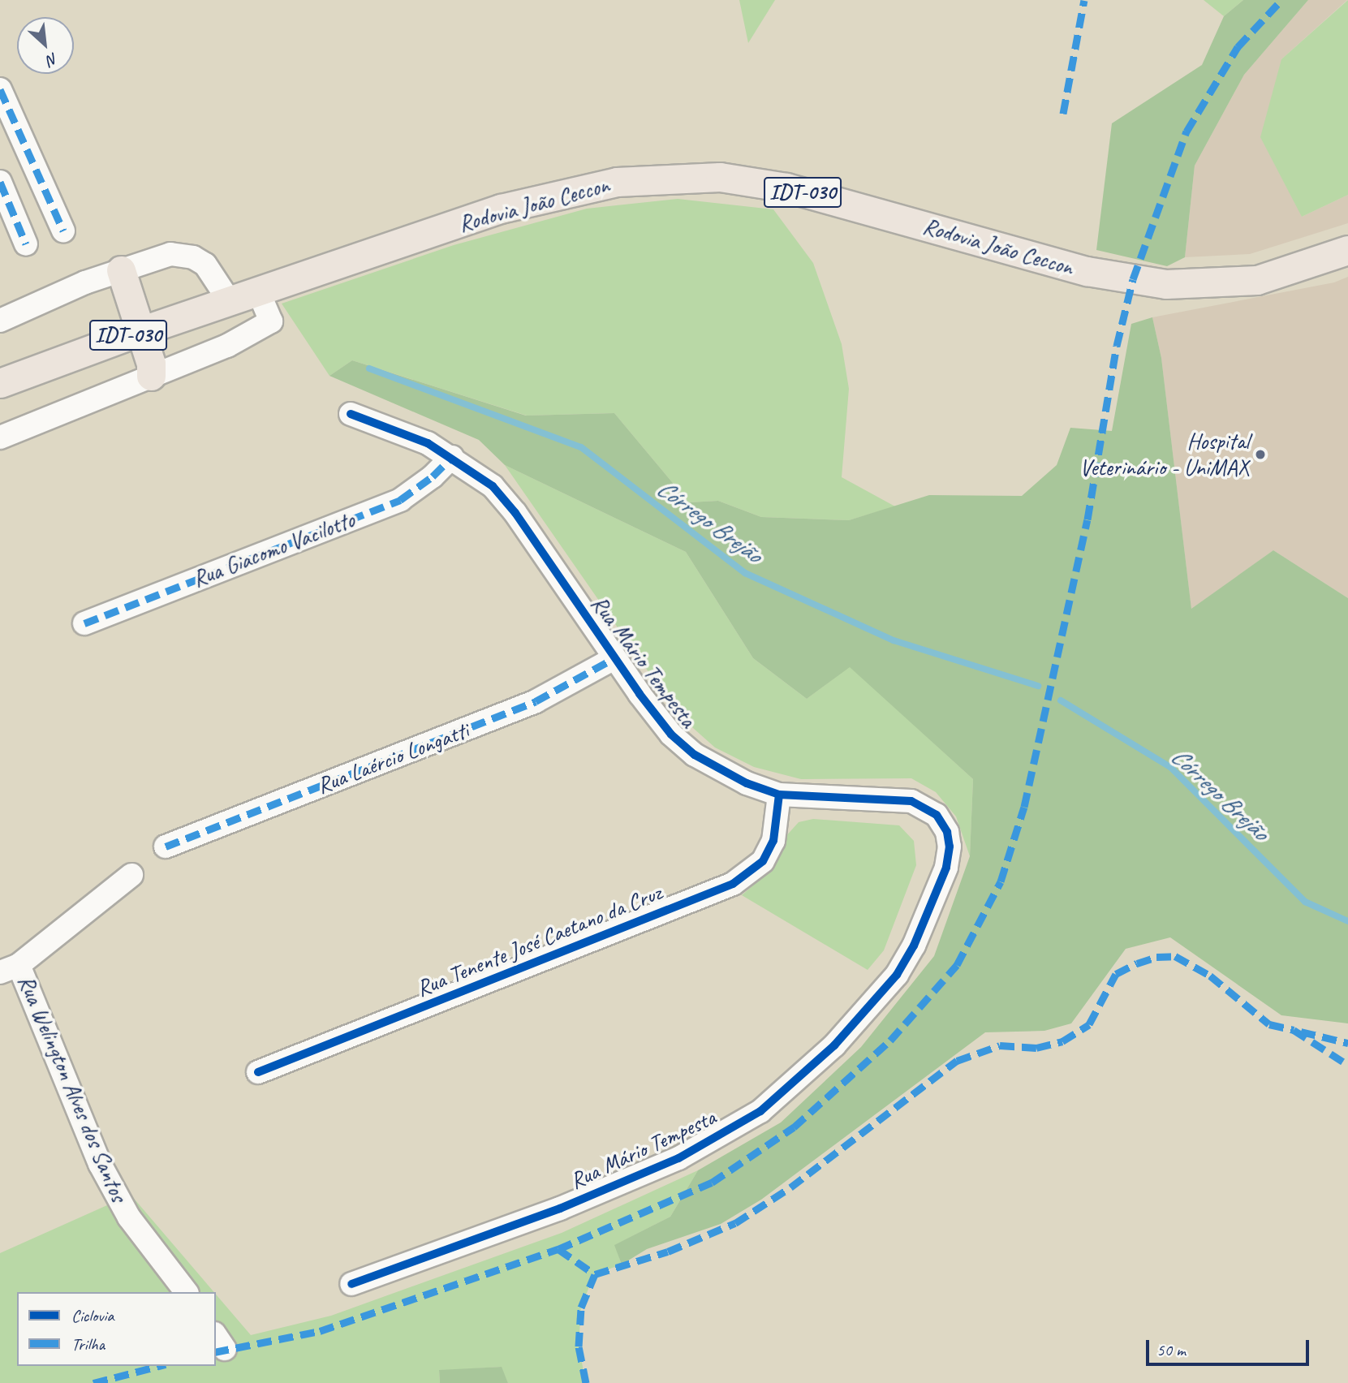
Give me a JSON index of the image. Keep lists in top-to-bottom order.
{
  "streets": {
    "main road": ["IDT-030", "Rodovia João Ceccon"],
    "street": [
      "Rua Giacomo Vacilotto",
      "Rua Mário Tempesta",
      "Rua Laércio Longatti",
      "Rua Tenente José Caetano da Cruz",
      "Rua Welington Alves dos Santos"
    ]
  },
  "crossings": [
    ["Rua Giacomo Vacilotto", "Rua Mário Tempesta"],
    ["Rua Mário Tempesta", "Rua Laércio Longatti"],
    ["Rua Mário Tempesta", "Rua Tenente José Caetano da Cruz"]
  ],
  "water": ["Córrego Brejão"],
  "places": ["Hospital Veterinário - UniMAX"],
  "legend": ["Ciclovia", "Trilha"],
  "scale_bar": "50 m",
  "north": "bottom right"
}
